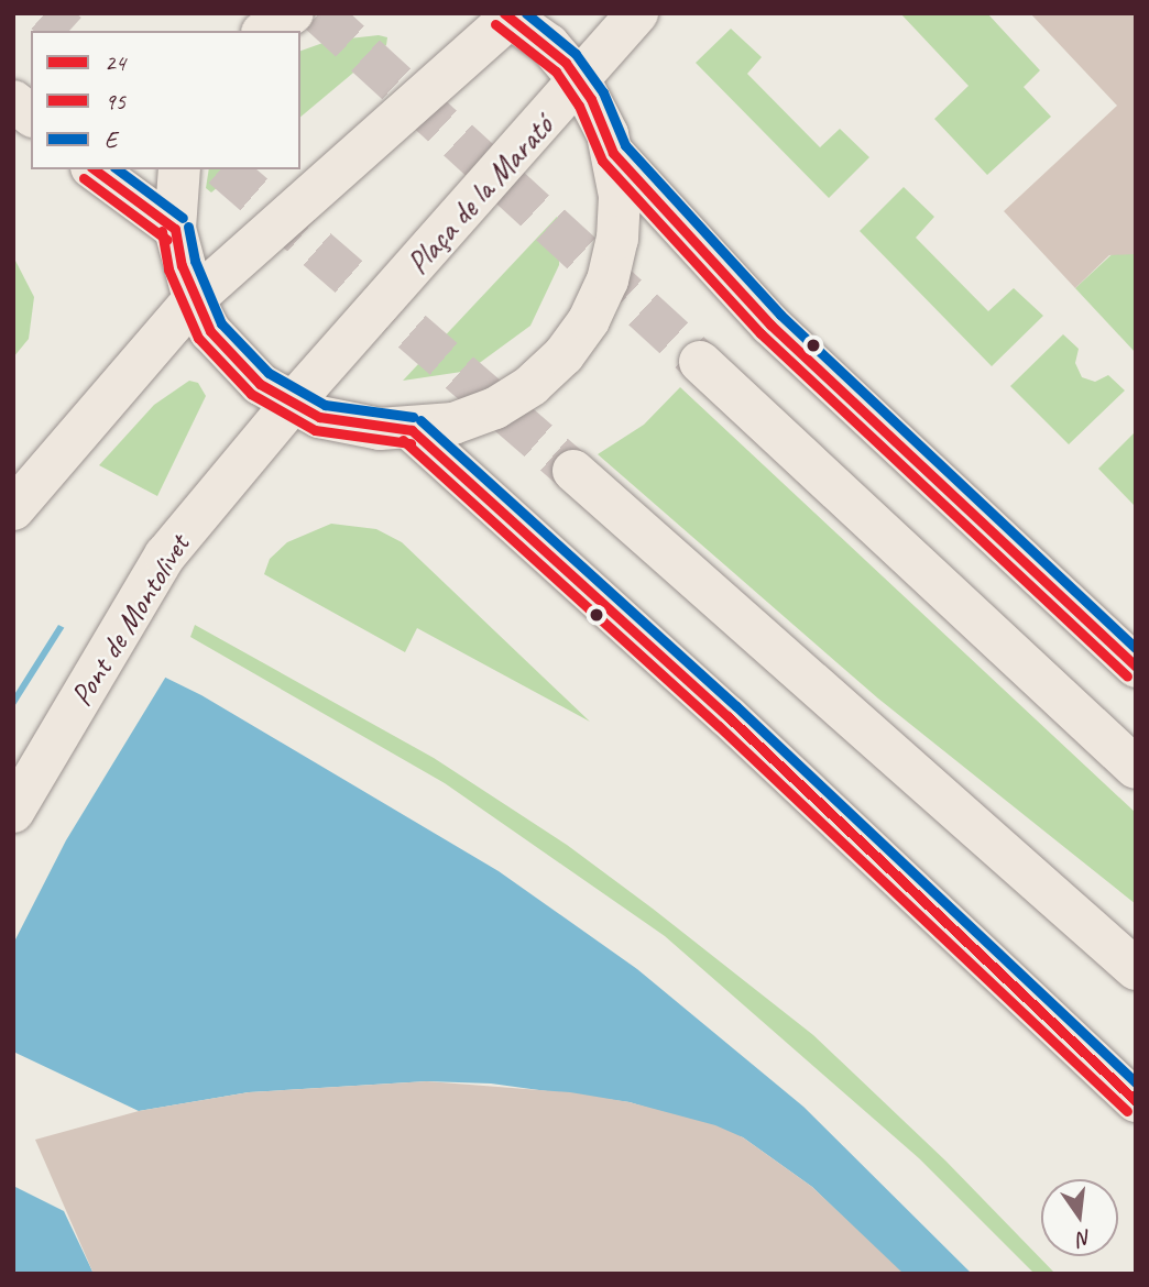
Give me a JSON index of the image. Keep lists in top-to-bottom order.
{
  "streets": {
    "main road": ["Plaça de la Marató", "Pont de Montolivet"]
  },
  "crossings": [
    ["Plaça de la Marató", "Pont de Montolivet"]
  ],
  "lines": ["transit line 24", "transit line E", "transit line 95"],
  "legend": ["24", "95", "E"],
  "north": "bottom"
}
